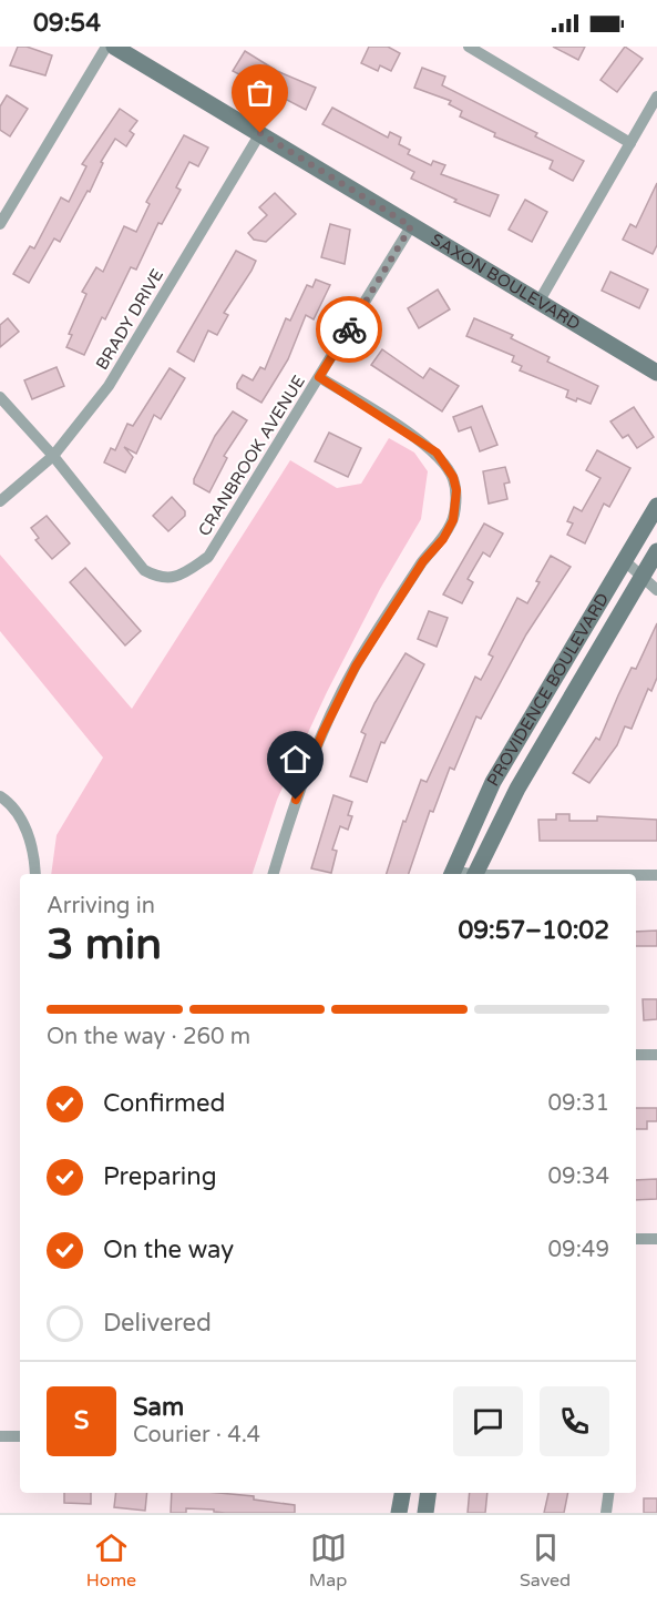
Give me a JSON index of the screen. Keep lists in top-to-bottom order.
{
  "streets": {
    "main road": ["SAXON BOULEVARD", "PROVIDENCE BOULEVARD"],
    "street": ["BRADY DRIVE", "CRANBROOK AVENUE"]
  },
  "crossings": [
    ["SAXON BOULEVARD", "BRADY DRIVE"],
    ["SAXON BOULEVARD", "CRANBROOK AVENUE"],
    ["BRADY DRIVE", "CRANBROOK AVENUE"]
  ],
  "page": {
    "status": "09:54",
    "heading": ["3 min", "Arriving in", "09:57–10:02"],
    "panel": ["Sam", "Courier · 4.4"],
    "bar": "On the way · 260 m",
    "list": [
      ["Confirmed", "09:31"],
      ["Preparing", "09:34"],
      ["On the way", "09:49"],
      "Delivered"
    ],
    "round": "S",
    "tabs": ["Home", "Map", "Saved"]
  }
}
